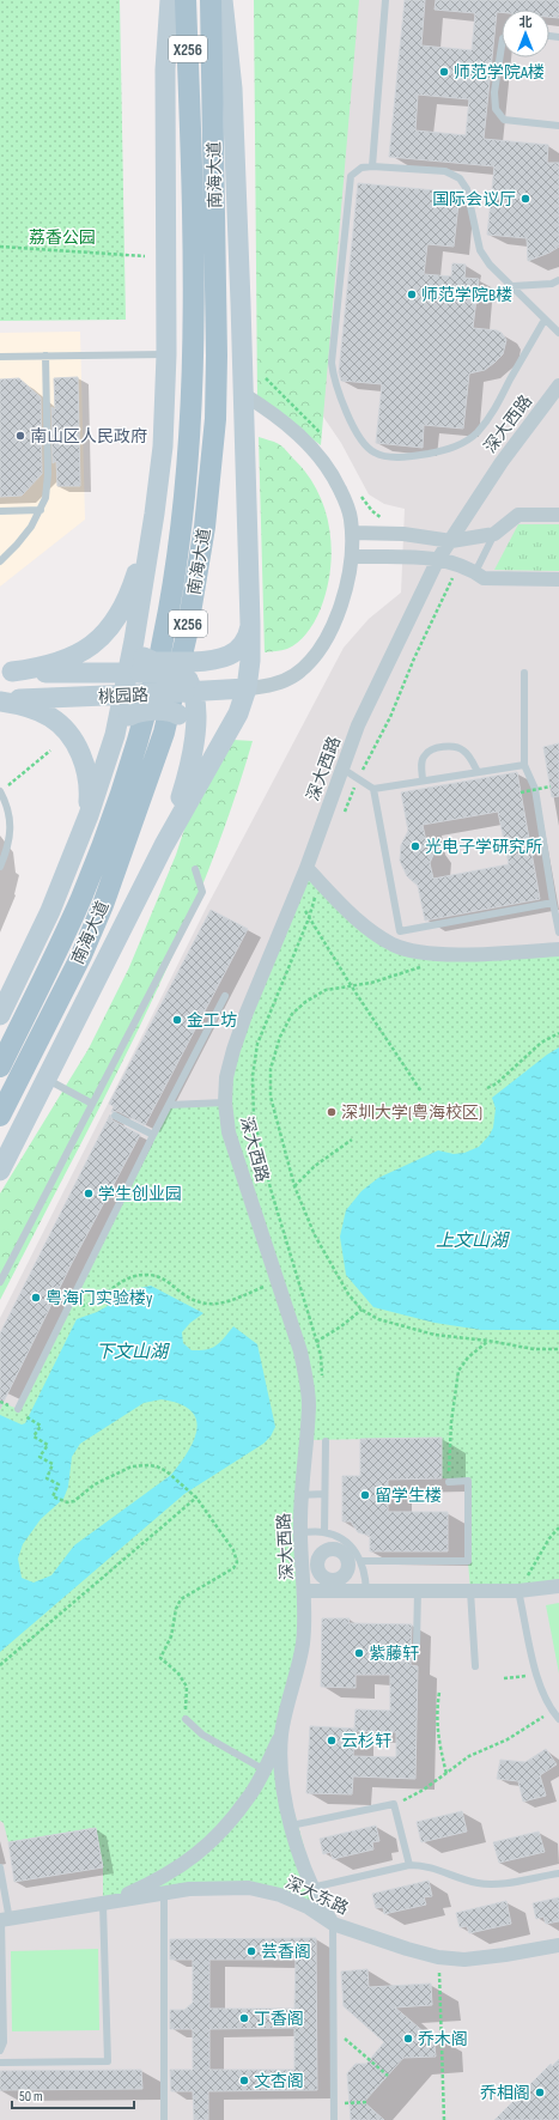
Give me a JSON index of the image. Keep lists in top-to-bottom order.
{
  "streets": {
    "main road": ["X256", "南海大道", "桃园路"],
    "street": ["深大西路", "深大东路"]
  },
  "crossings": [
    ["深大西路", "深大东路"]
  ],
  "water": ["上文山湖", "下文山湖"],
  "parks": ["荔香公园"],
  "places": [
    "师范学院A楼",
    "国际会议厅",
    "师范学院B楼",
    "南山区人民政府",
    "光电子学研究所",
    "金工坊",
    "深圳大学(粤海校区)",
    "学生创业园",
    "粤海门实验楼y",
    "留学生楼",
    "紫藤轩",
    "云杉轩",
    "芸香阁",
    "丁香阁",
    "乔木阁",
    "文杏阁",
    "乔相阁"
  ],
  "scale_bar": "50 m",
  "north": "top"
}
